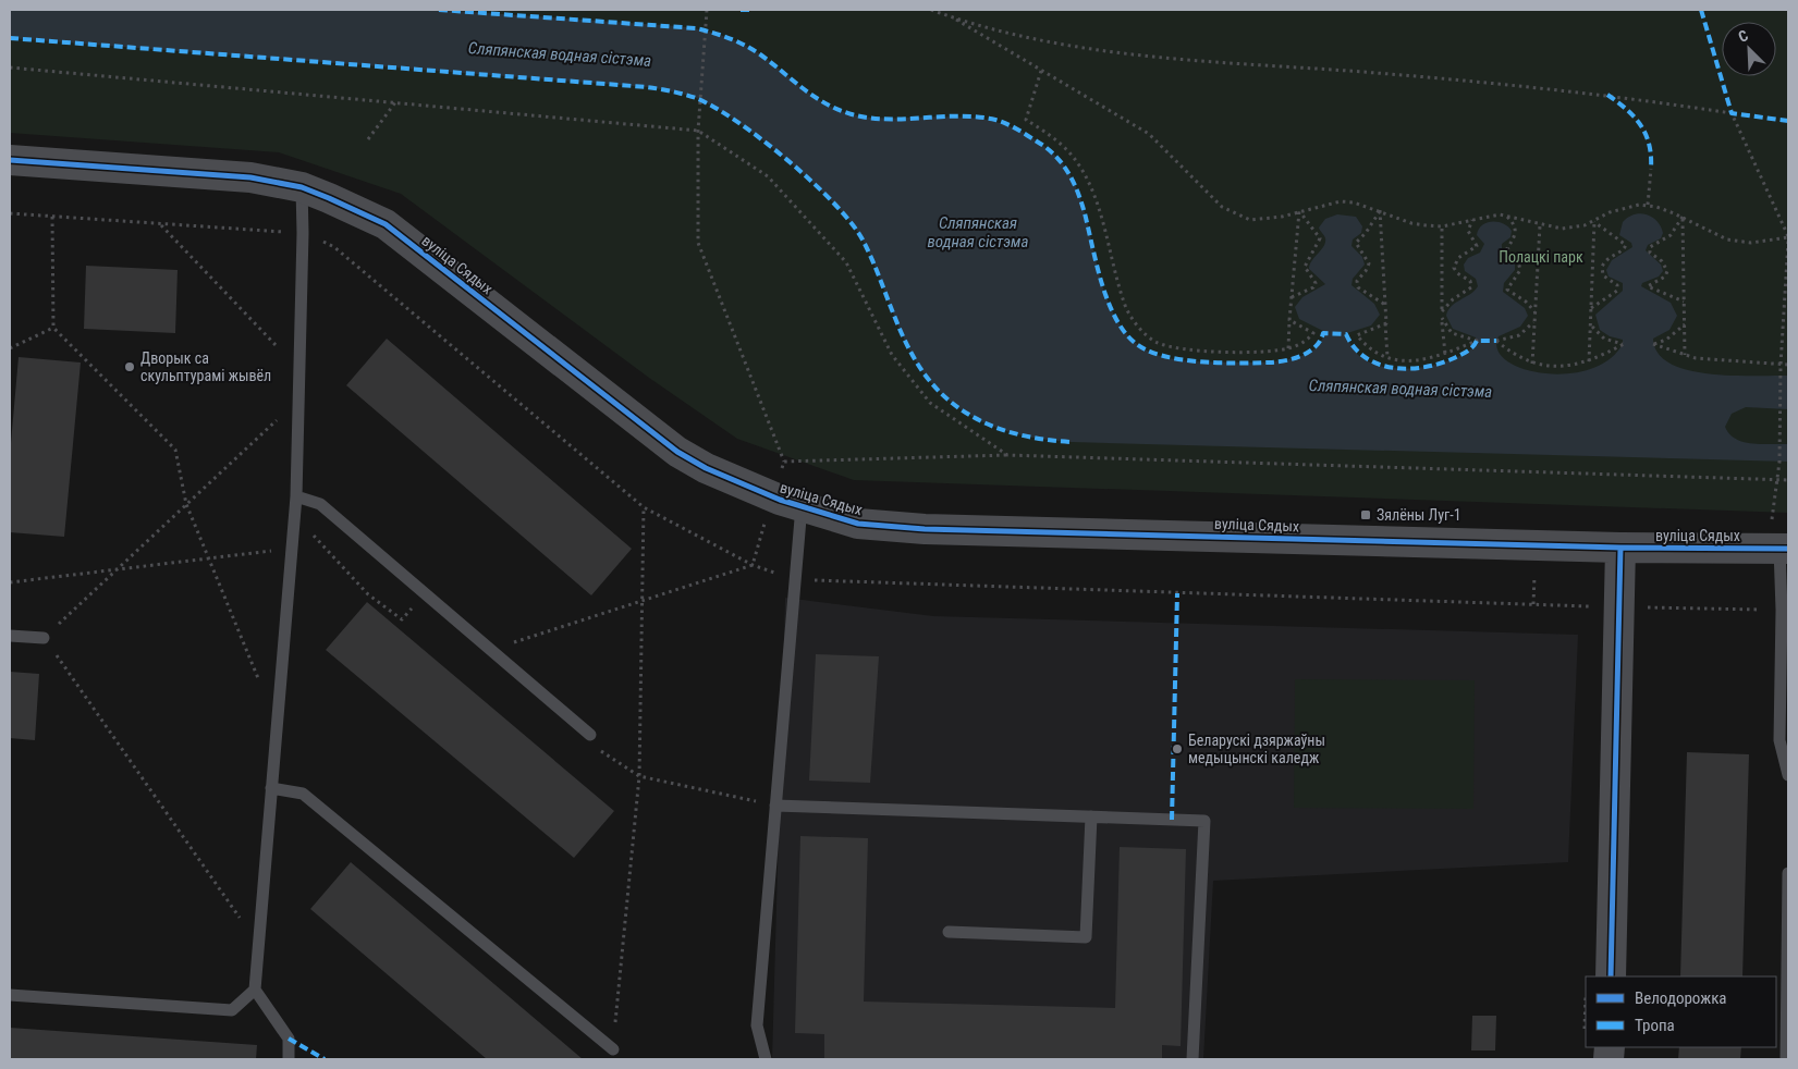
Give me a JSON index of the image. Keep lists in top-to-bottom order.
{
  "streets": {
    "street": ["вуліца Сядых"]
  },
  "water": ["Сляпянская водная сістэма"],
  "parks": ["Полацкі парк"],
  "places": {
    "other": ["Дворык са скульптурамі жывёл", "Беларускі дзяржаўны медыцынскі каледж"],
    "transit": ["Зялёны Луг-1"]
  },
  "legend": ["Велодорожка", "Тропа"],
  "north": "top left"
}
